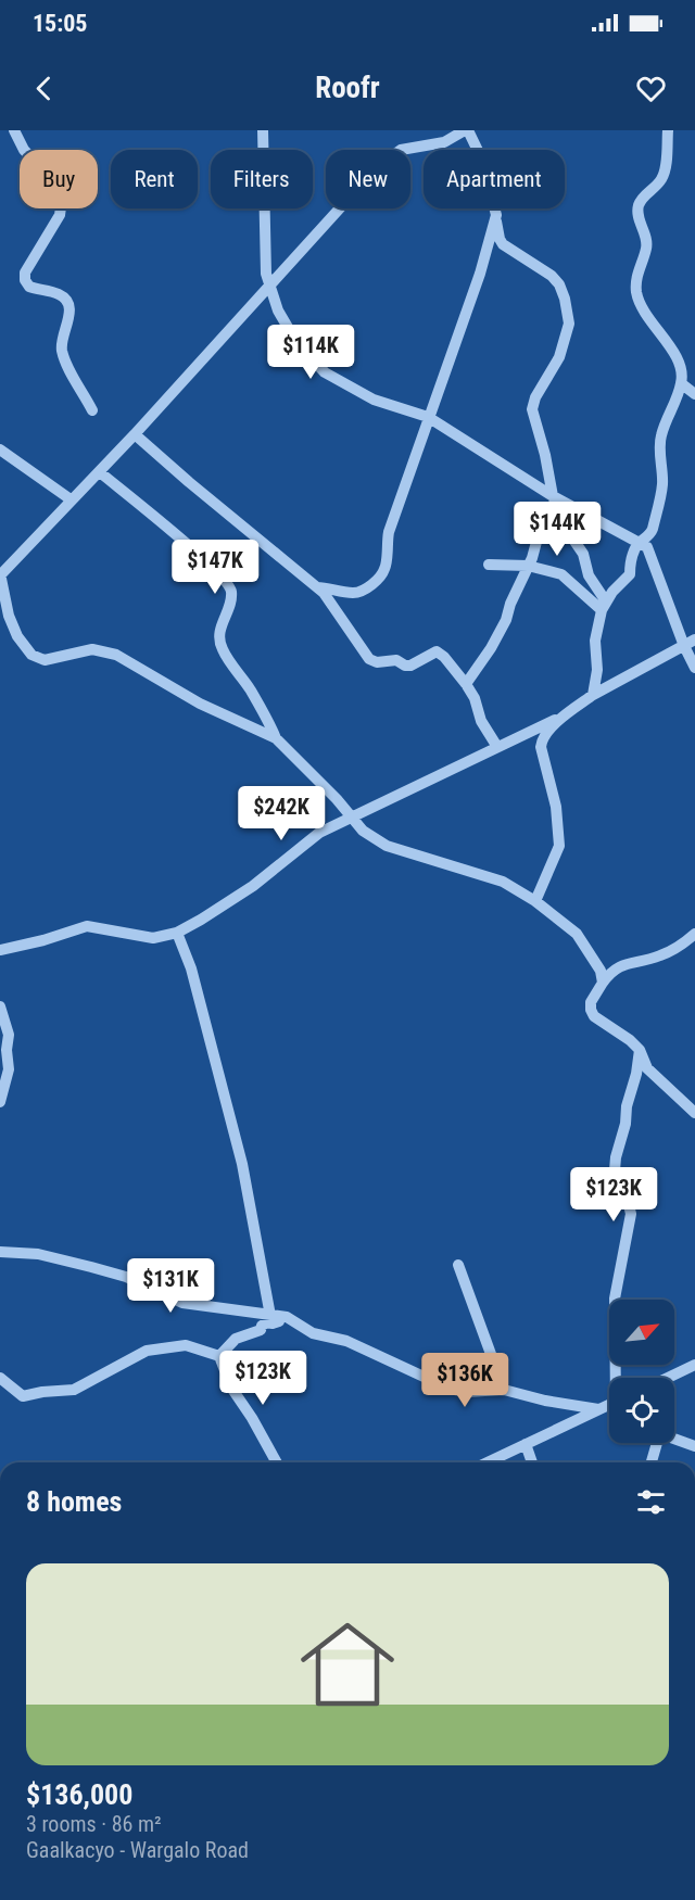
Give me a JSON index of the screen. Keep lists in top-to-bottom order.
{
  "north": "top right",
  "page": {
    "status": "15:05",
    "header": "Roofr",
    "chip": [
      "Buy",
      "Rent",
      "Filters",
      "New",
      "Apartment"
    ],
    "price": [
      "$114K",
      "$144K",
      "$147K",
      "$242K",
      "$123K",
      "$131K",
      "$123K",
      "$136K"
    ],
    "heading": "8 homes",
    "list": [
      {
        "name": "$136,000",
        "note": "3 rooms · 86 m² · Gaalkacyo - Wargalo Road"
      }
    ]
  }
}
